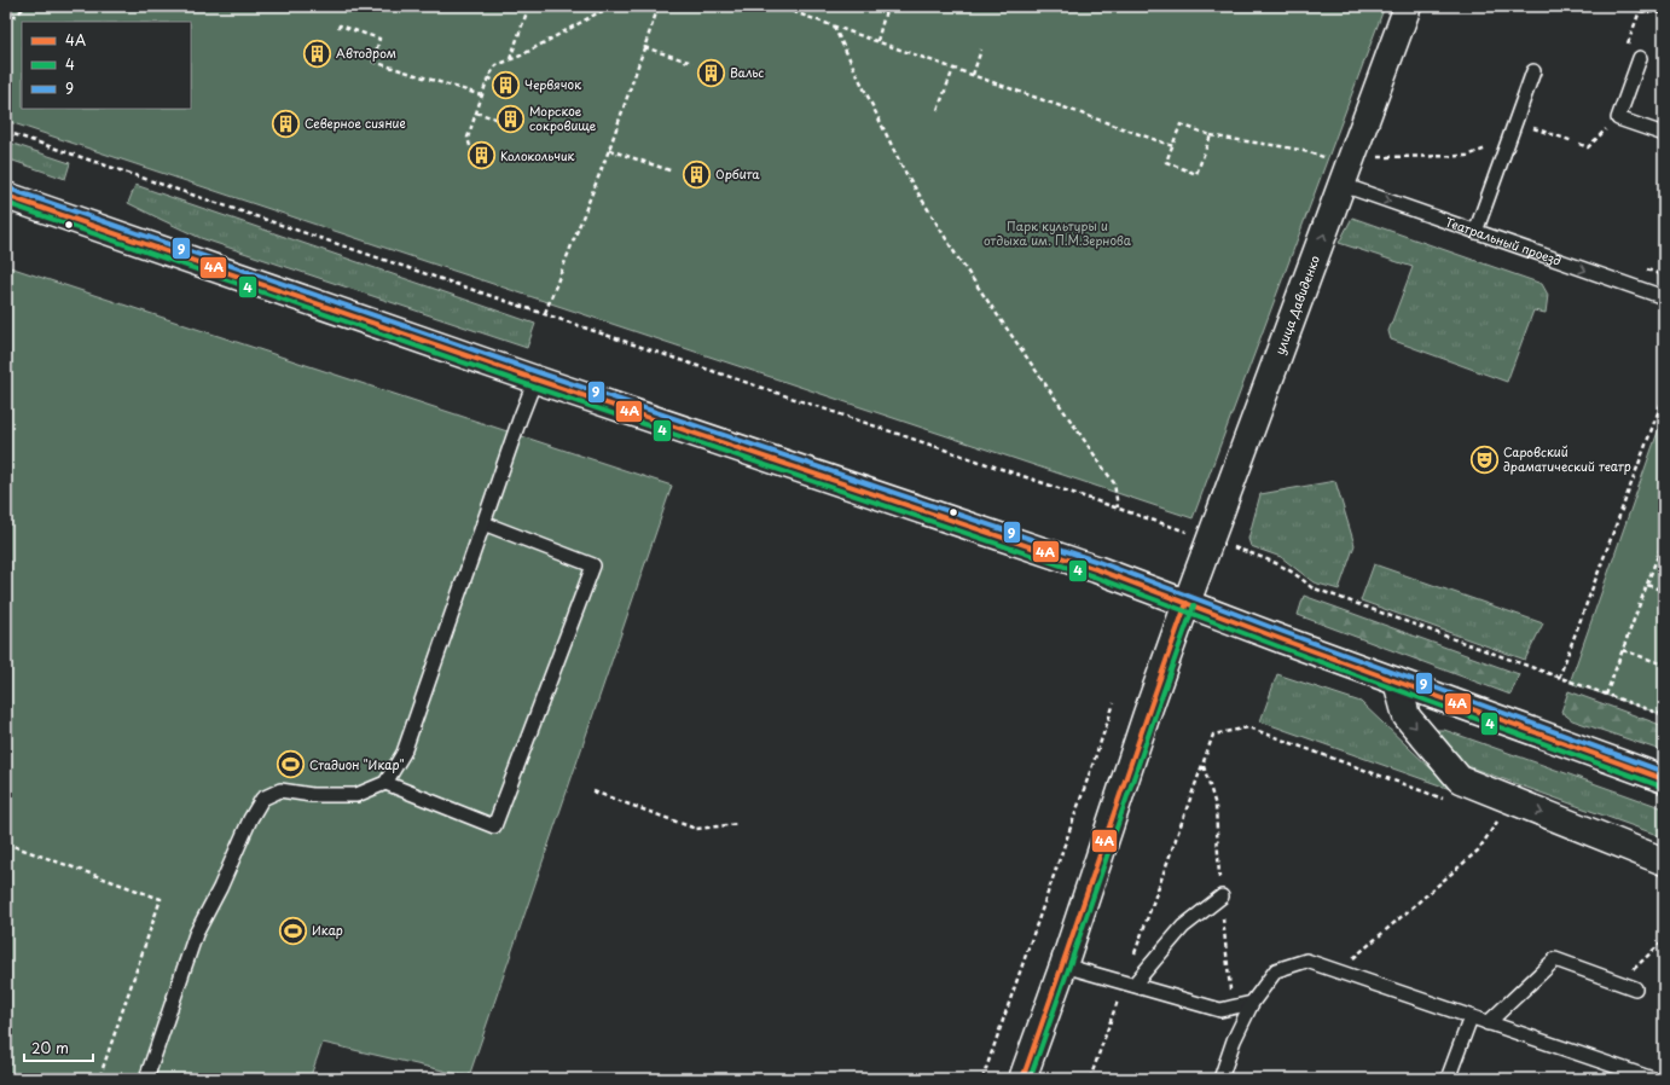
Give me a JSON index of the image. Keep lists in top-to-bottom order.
{
  "streets": {
    "main road": ["улица Давиденко"],
    "lane": ["Театральный проезд"]
  },
  "crossings": [
    ["Театральный проезд", "улица Давиденко"]
  ],
  "one_way": ["Театральный проезд", "улица Давиденко"],
  "parks": ["Парк культуры и отдыха им. П.М.Зернова"],
  "places": {
    "building": [
      "Автодром",
      "Вальс",
      "Червячок",
      "Морское сокровище",
      "Северное сияние",
      "Колокольчик",
      "Орбита"
    ],
    "theatre": ["Саровский драматический театр"],
    "sports": ["Стадион \"Икар\"", "Икар"]
  },
  "lines": ["transit line 9", "transit line 4А", "transit line 4"],
  "legend": ["4А", "4", "9"],
  "scale_bar": "20 m"
}
